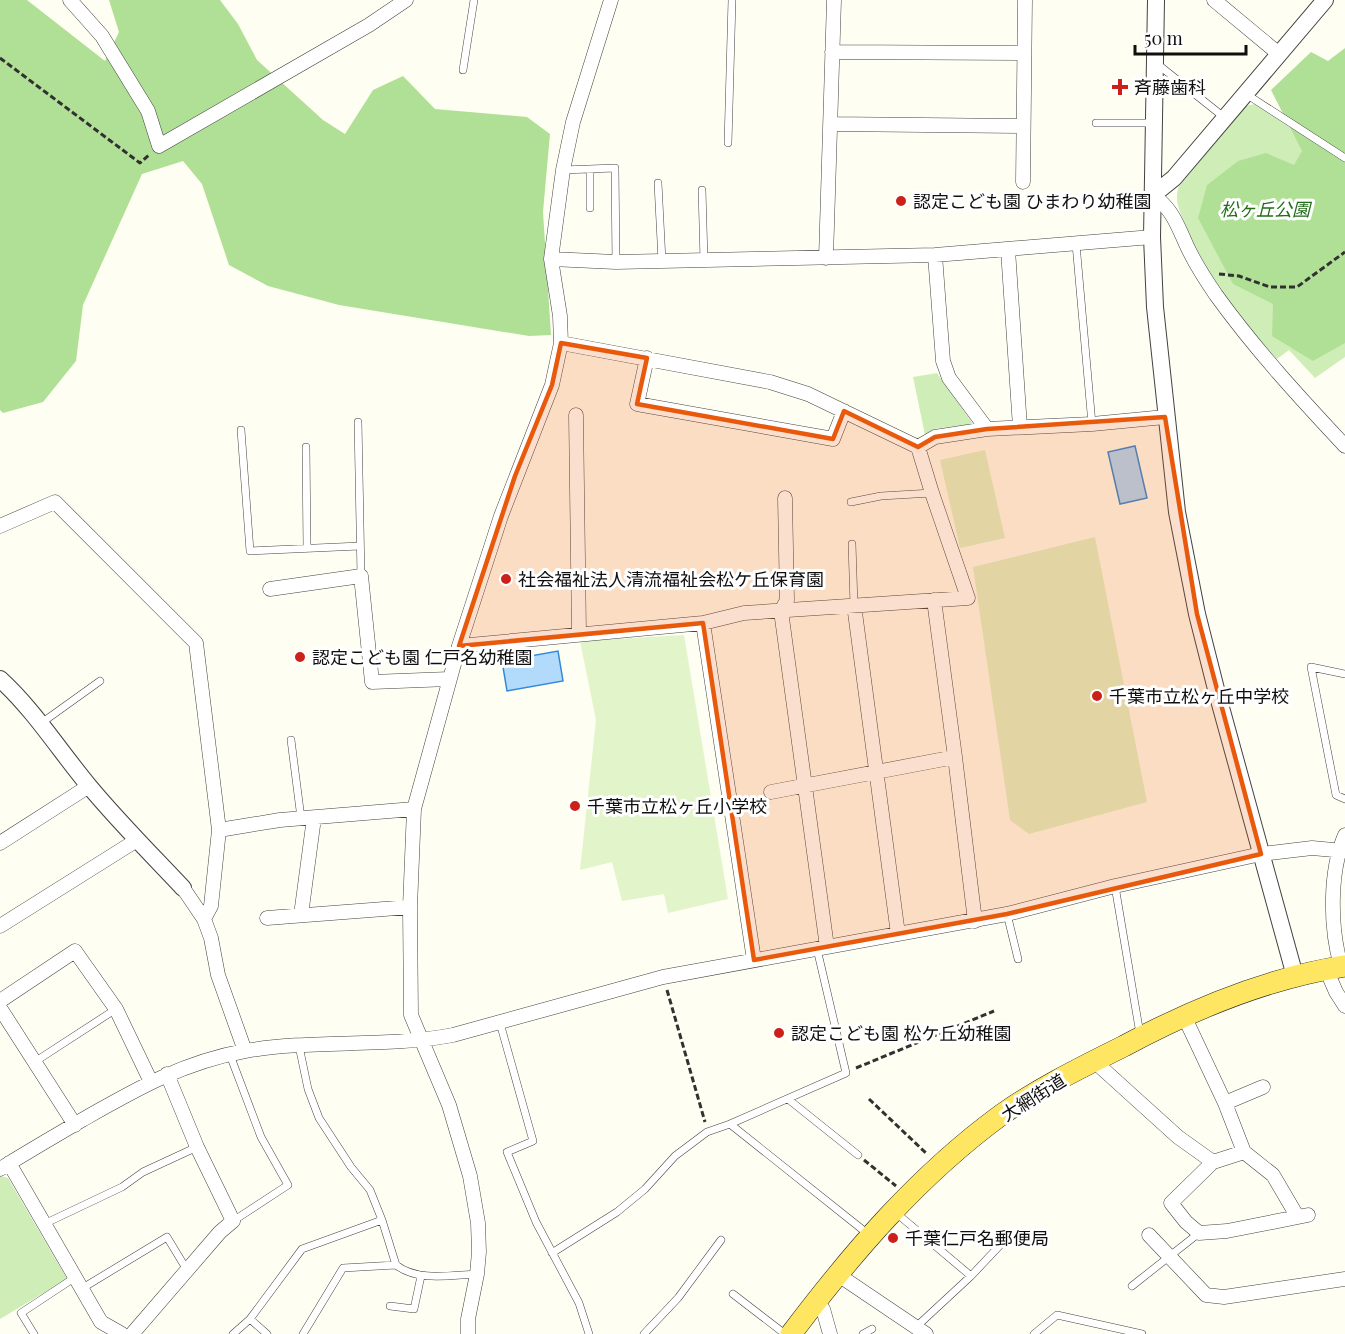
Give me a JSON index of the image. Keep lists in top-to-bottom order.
{
  "streets": {
    "main road": ["大網街道"]
  },
  "parks": ["松ヶ丘公園"],
  "places": {
    "health": ["斉藤歯科"],
    "other": [
      "認定こども園 ひまわり幼稚園",
      "社会福祉法人清流福祉会松ケ丘保育園",
      "認定こども園 仁戸名幼稚園",
      "千葉市立松ヶ丘中学校",
      "千葉市立松ヶ丘小学校",
      "認定こども園 松ケ丘幼稚園",
      "千葉仁戸名郵便局"
    ]
  },
  "scale_bar": "50 m"
}
